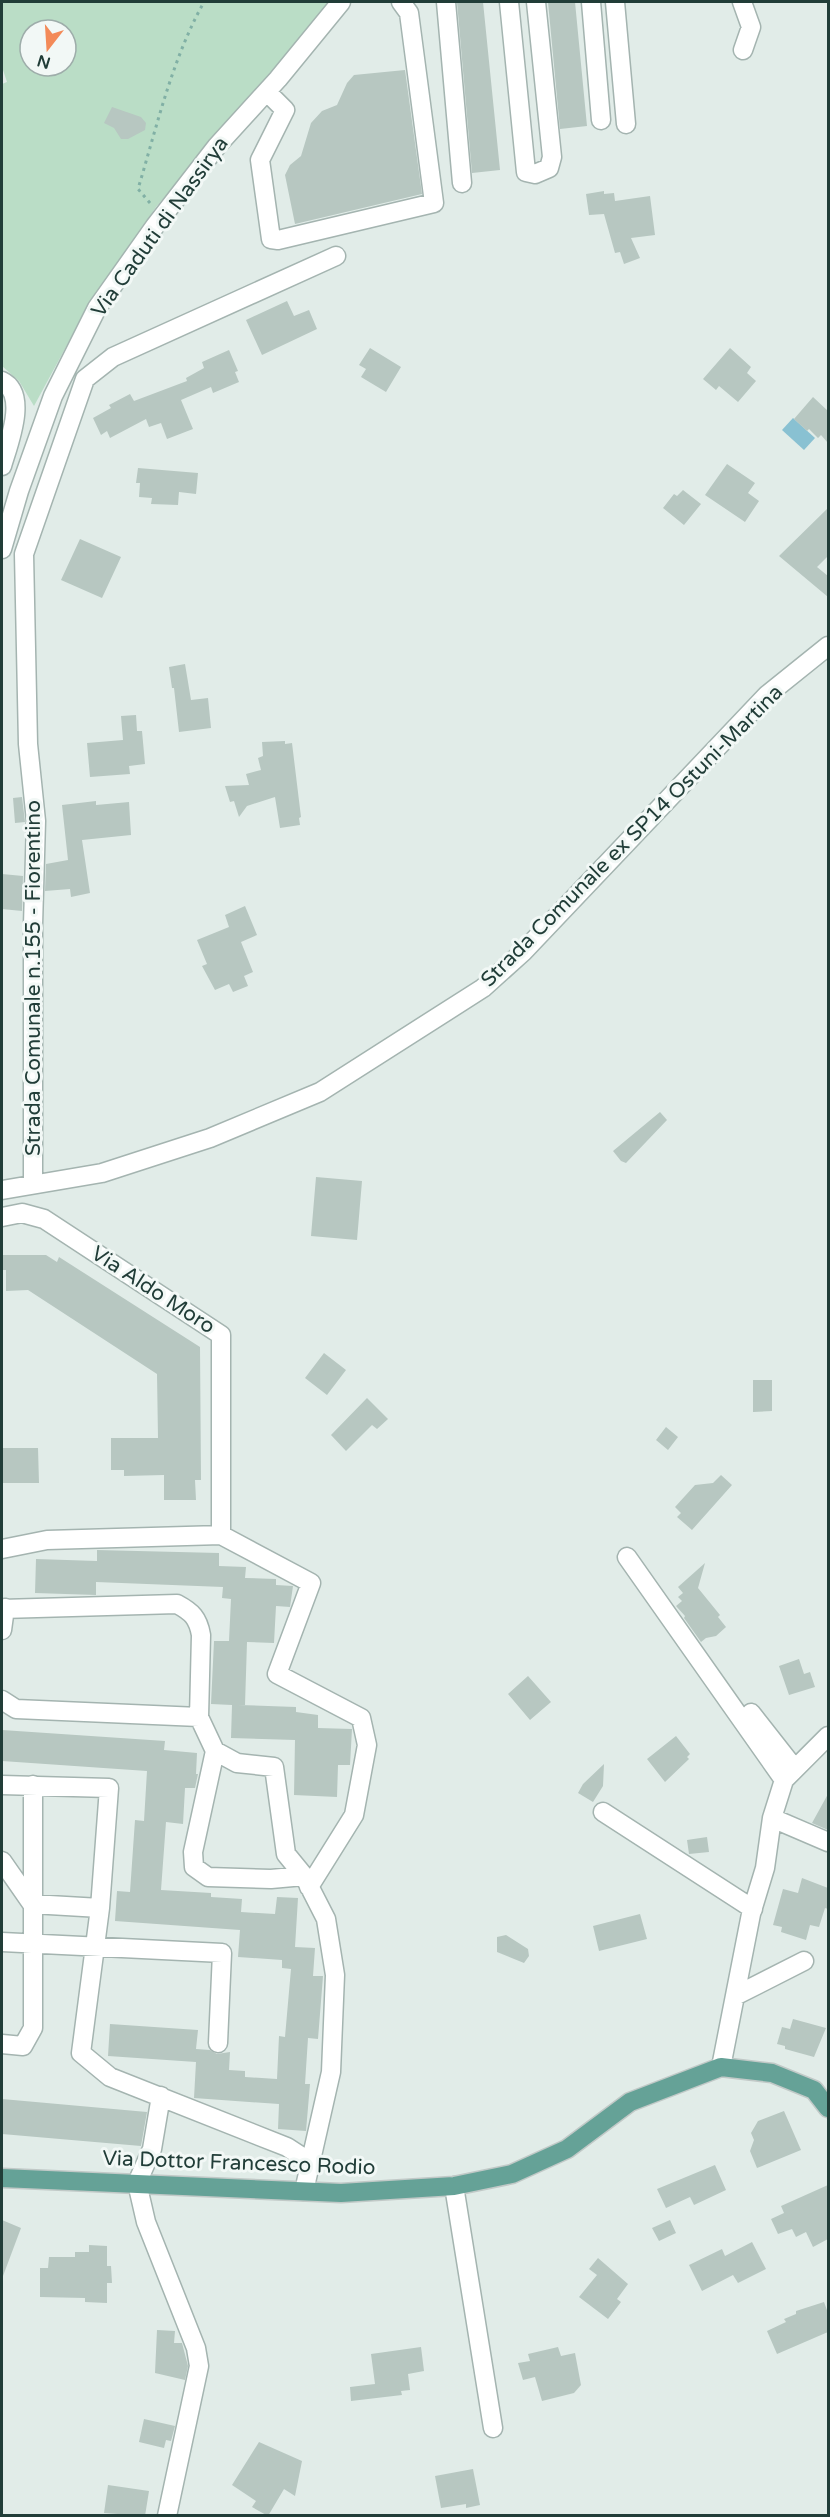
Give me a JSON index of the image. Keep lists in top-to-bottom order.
{
  "streets": {
    "main road": ["Via Dottor Francesco Rodio"],
    "street": [
      "Via Caduti di Nassirya",
      "Strada Comunale ex SP14 Ostuni-Martina",
      "Strada Comunale n.155 - Fiorentino",
      "Via Aldo Moro"
    ]
  },
  "crossings": [
    ["Strada Comunale ex SP14 Ostuni-Martina", "Strada Comunale n.155 - Fiorentino"]
  ],
  "north": "bottom"
}
